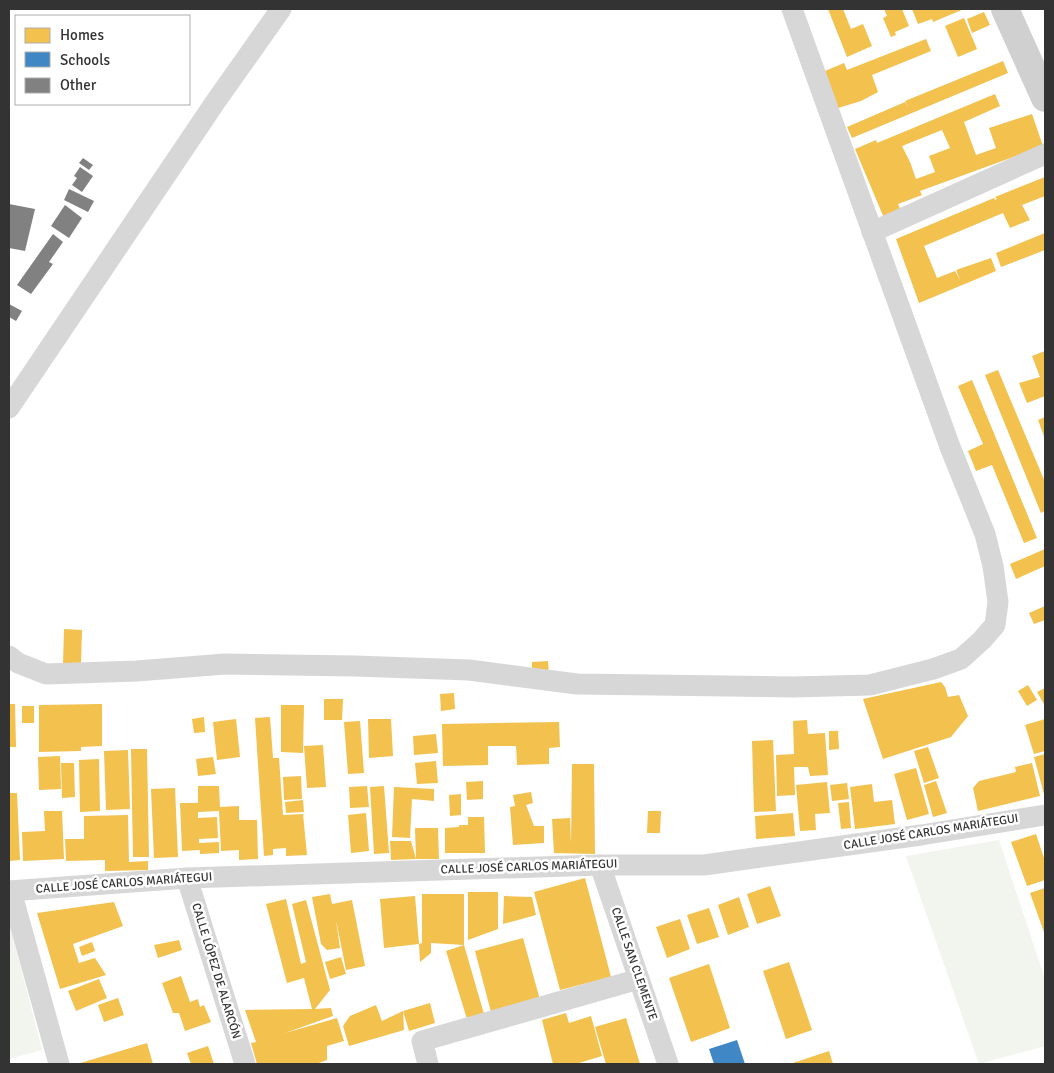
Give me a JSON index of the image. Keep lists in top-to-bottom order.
{
  "streets": {
    "street": ["CALLE JOSÉ CARLOS MARIÁTEGUI", "CALLE SAN CLEMENTE", "CALLE LÓPEZ DE ALARCÓN"]
  },
  "crossings": [
    ["CALLE JOSÉ CARLOS MARIÁTEGUI", "CALLE SAN CLEMENTE"],
    ["CALLE JOSÉ CARLOS MARIÁTEGUI", "CALLE LÓPEZ DE ALARCÓN"]
  ],
  "legend": ["Homes", "Schools", "Other"]
}
